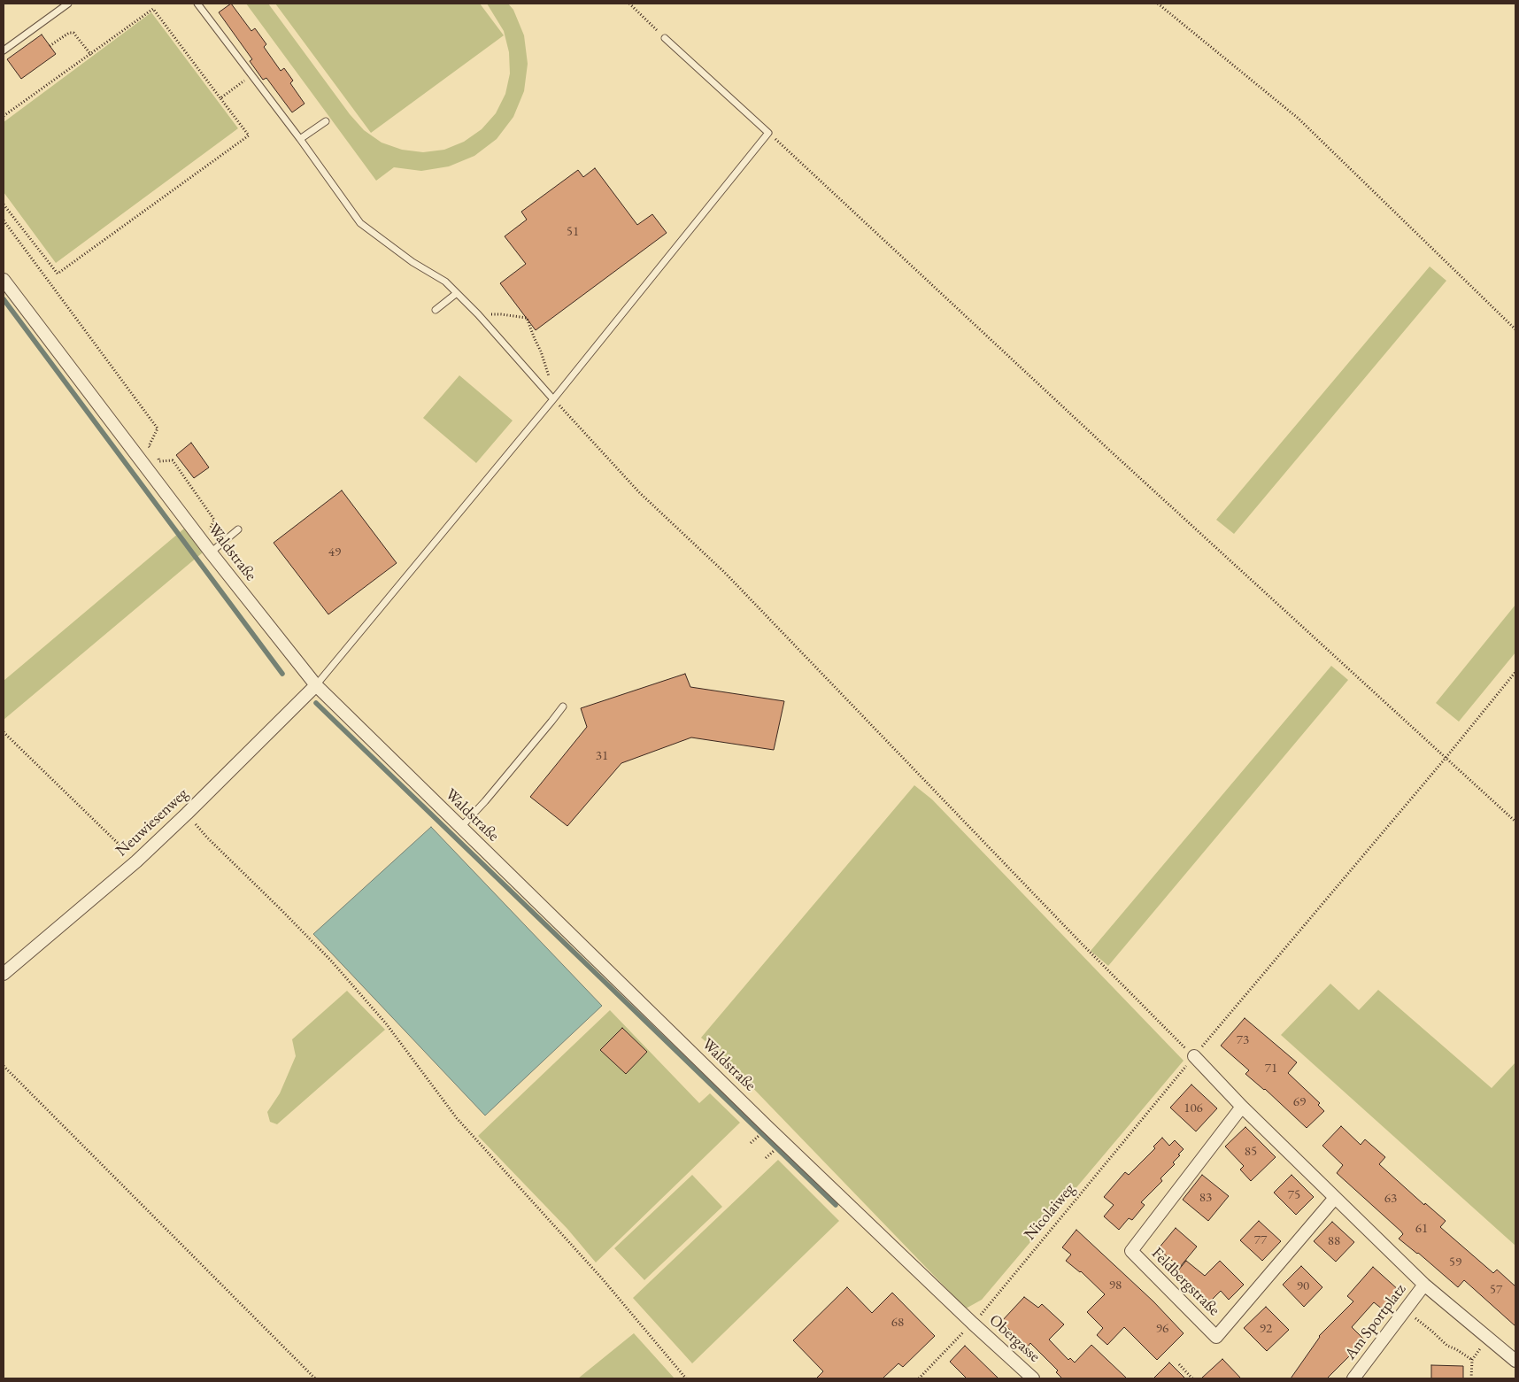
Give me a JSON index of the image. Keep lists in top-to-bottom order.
{
  "streets": {
    "street": [
      "Waldstraße",
      "Neuwiesenweg",
      "Feldbergstraße",
      "Am Sportplatz",
      "Obergasse"
    ],
    "path": ["Nicolaiweg"]
  },
  "crossings": [
    ["Waldstraße", "Neuwiesenweg"],
    ["Waldstraße", "Nicolaiweg"],
    ["Waldstraße", "Obergasse"],
    ["Nicolaiweg", "Obergasse"]
  ],
  "house_numbers": [
    "51",
    "49",
    "31",
    "73",
    "71",
    "69",
    "106",
    "85",
    "75",
    "83",
    "63",
    "61",
    "77",
    "88",
    "59",
    "98",
    "90",
    "57",
    "68",
    "96",
    "92"
  ]
}
